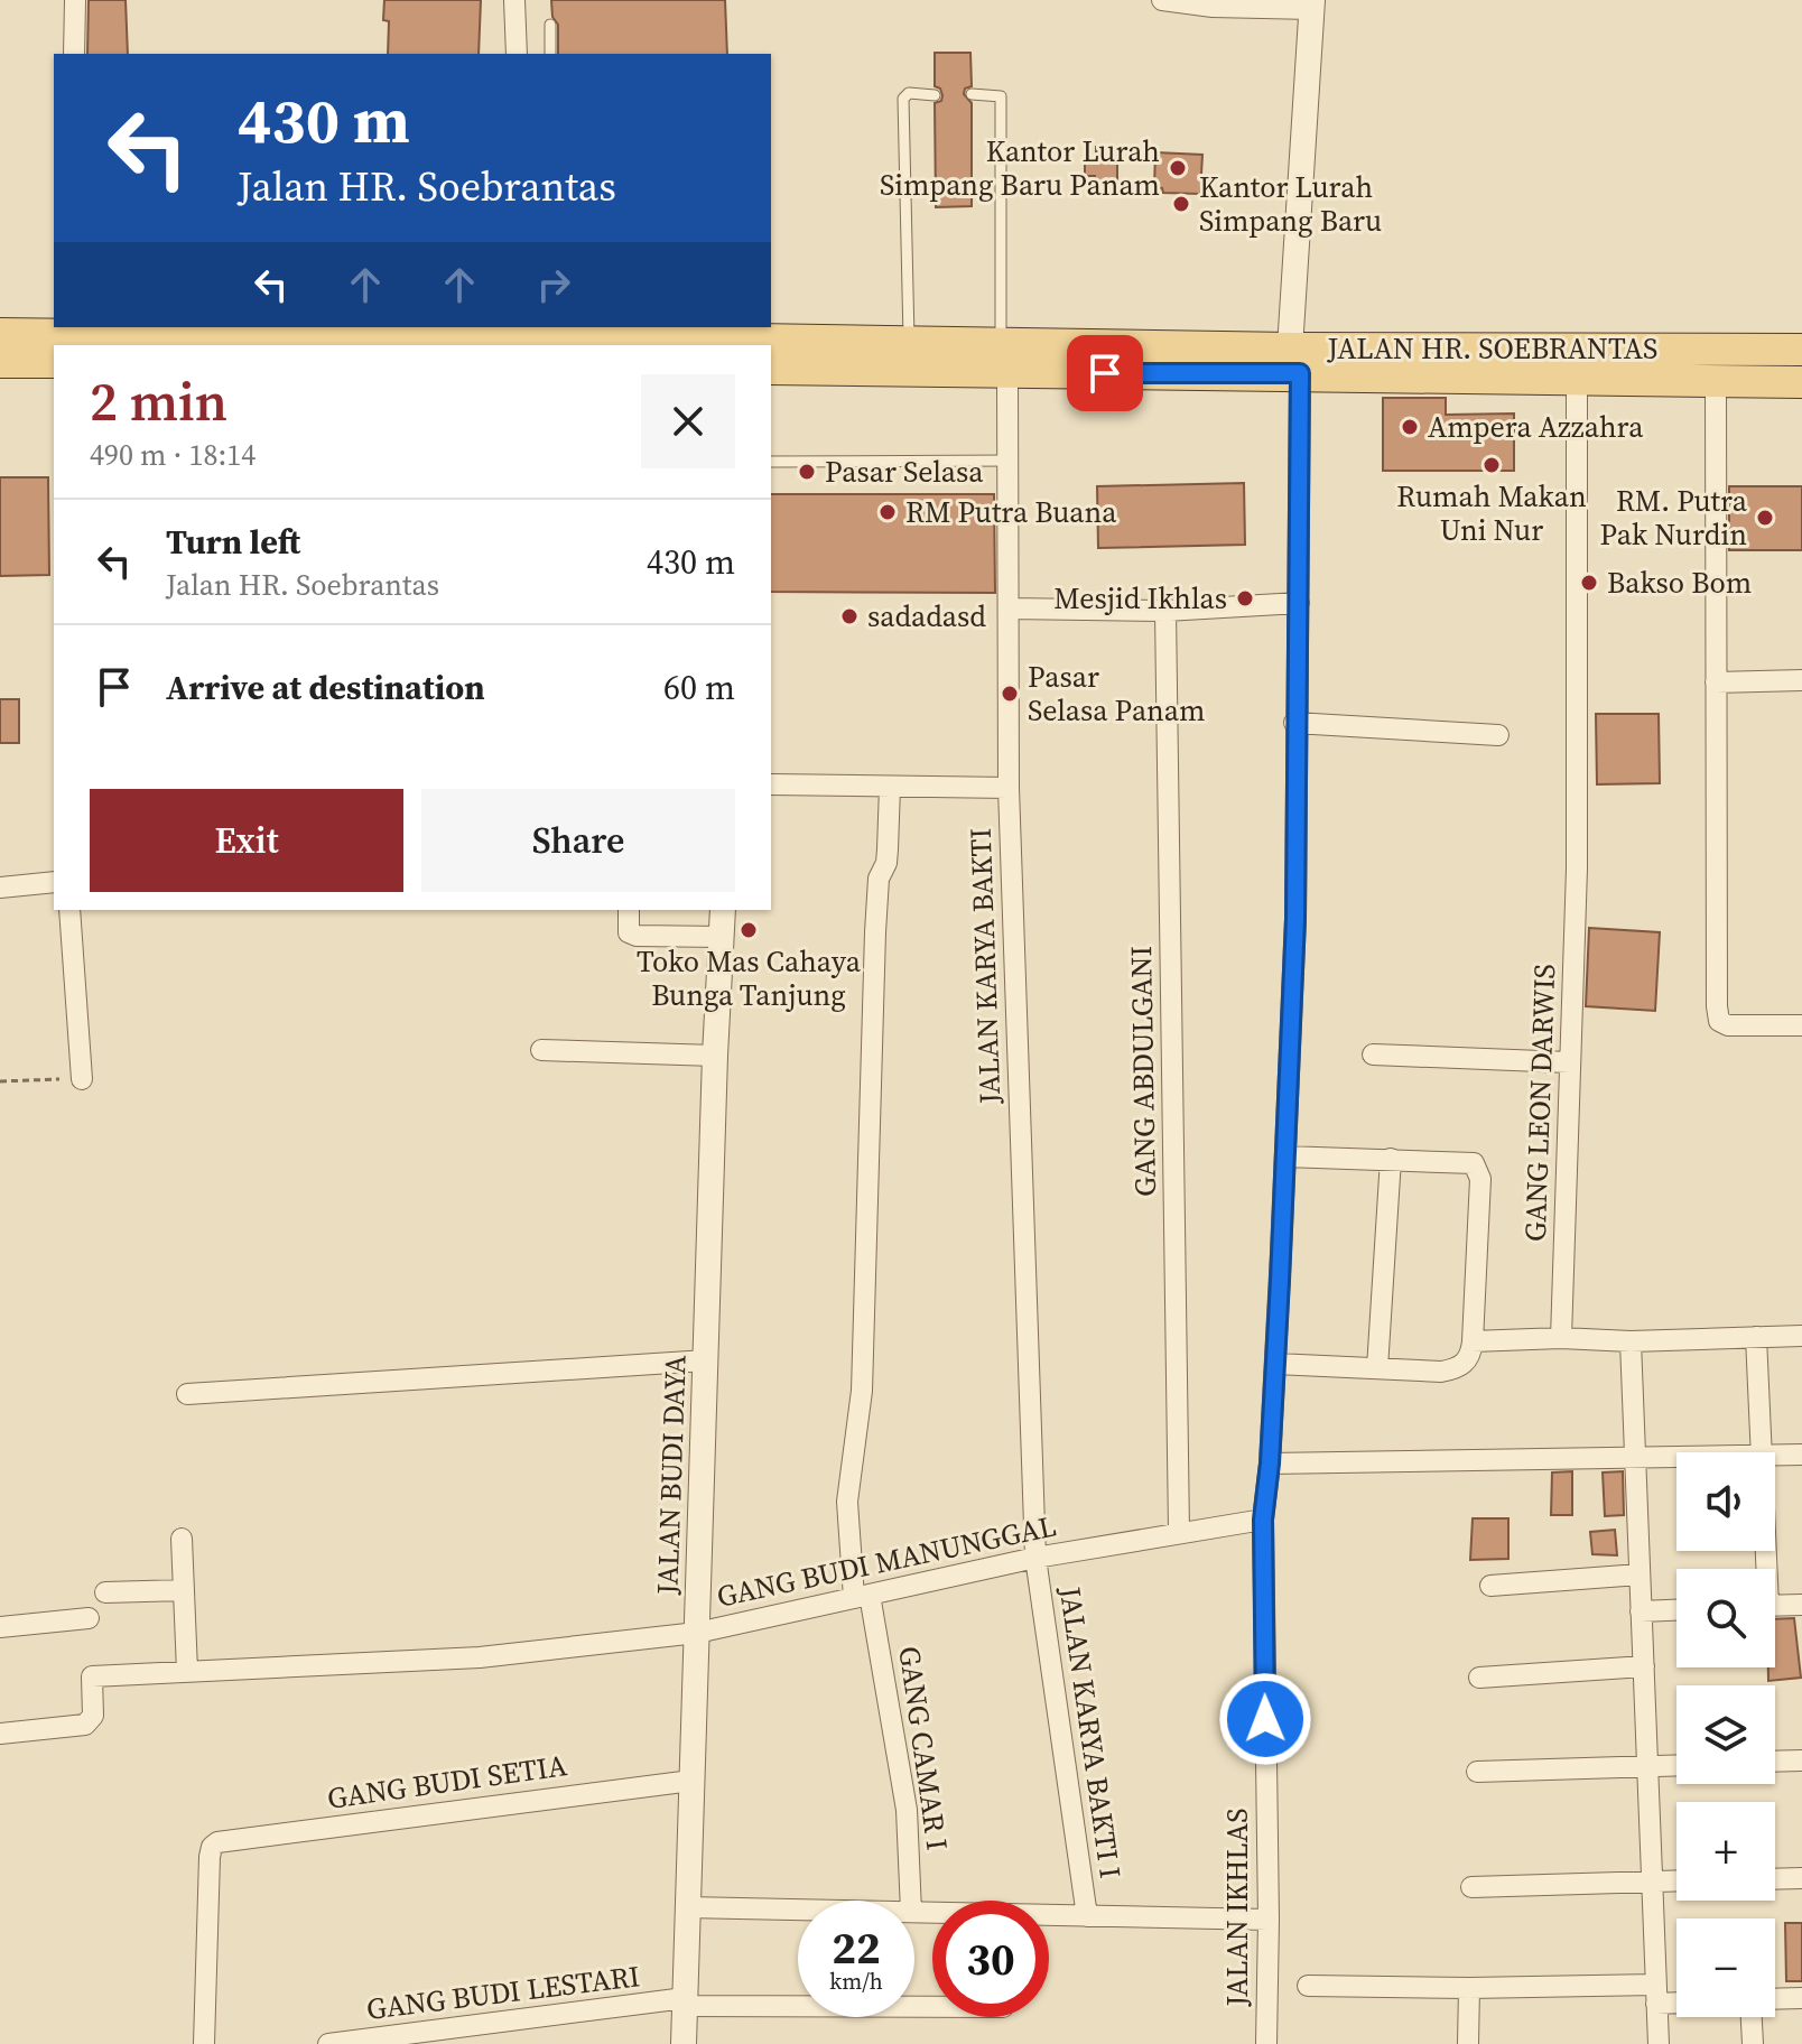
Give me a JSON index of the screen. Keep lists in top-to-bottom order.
{
  "streets": {
    "main road": ["JALAN HR. SOEBRANTAS"],
    "street": [
      "JALAN KARYA BAKTI",
      "GANG ABDULGANI",
      "GANG LEON DARWIS",
      "JALAN BUDI DAYA",
      "GANG BUDI MANUNGGAL",
      "JALAN KARYA BAKTI I",
      "GANG CAMAR I",
      "GANG BUDI SETIA",
      "JALAN IKHLAS",
      "GANG BUDI LESTARI"
    ]
  },
  "crossings": [
    ["JALAN HR. SOEBRANTAS", "JALAN KARYA BAKTI"],
    ["JALAN HR. SOEBRANTAS", "GANG LEON DARWIS"],
    ["JALAN HR. SOEBRANTAS", "JALAN IKHLAS"],
    ["JALAN KARYA BAKTI", "GANG BUDI MANUNGGAL"],
    ["JALAN KARYA BAKTI", "JALAN KARYA BAKTI I"],
    ["GANG ABDULGANI", "GANG BUDI MANUNGGAL"],
    ["JALAN BUDI DAYA", "GANG BUDI MANUNGGAL"],
    ["JALAN BUDI DAYA", "GANG BUDI SETIA"],
    ["JALAN BUDI DAYA", "GANG BUDI LESTARI"],
    ["GANG BUDI MANUNGGAL", "JALAN KARYA BAKTI I"],
    ["GANG BUDI MANUNGGAL", "GANG CAMAR I"],
    ["GANG BUDI MANUNGGAL", "JALAN IKHLAS"]
  ],
  "places": [
    "Kantor Lurah Simpang Baru Panam",
    "Kantor Lurah Simpang Baru",
    "Ampera Azzahra",
    "Rumah Makan Uni Nur",
    "Pasar Selasa",
    "RM Putra Buana",
    "RM. Putra Pak Nurdin",
    "Bakso Bom",
    "Mesjid Ikhlas",
    "sadadasd",
    "Pasar Selasa Panam",
    "Toko Mas Cahaya Bunga Tanjung"
  ],
  "page": {
    "turn": ["430 m", "Jalan HR. Soebrantas"],
    "heading": ["2 min", "490 m · 18:14"],
    "list": [
      {
        "name": "Turn left",
        "note": "Jalan HR. Soebrantas",
        "value": "430 m"
      },
      {
        "name": "Arrive at destination",
        "value": "60 m"
      }
    ],
    "buttons": ["Exit", "Share"],
    "map_buttons": ["+", "−"],
    "speed": "22 km/h",
    "limit": "30"
  }
}
